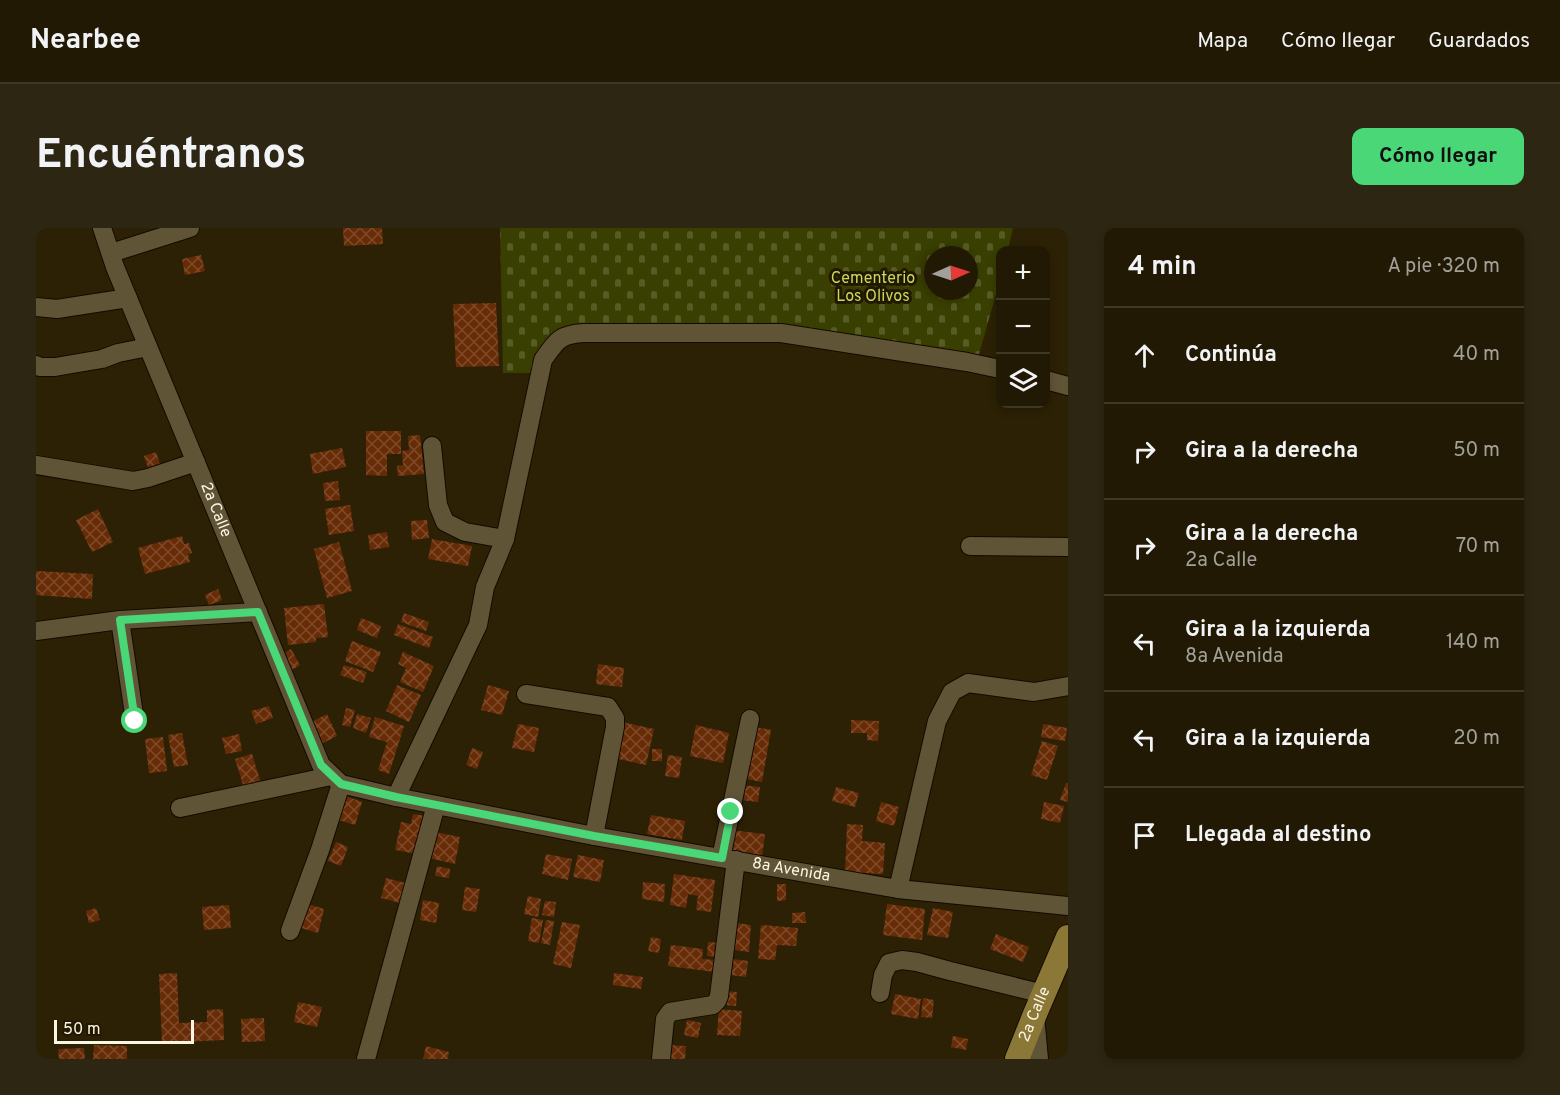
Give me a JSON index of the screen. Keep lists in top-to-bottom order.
{
  "streets": {
    "main road": ["2a Calle"],
    "street": ["8a Avenida"]
  },
  "crossings": [
    ["2a Calle", "8a Avenida"]
  ],
  "parks": ["Cementerio Los Olivos"],
  "scale_bar": "50 m",
  "north": "right",
  "page": {
    "header": "Nearbee",
    "nav": ["Mapa", "Cómo llegar", "Guardados"],
    "buttons": "Cómo llegar",
    "title": "Encuéntranos",
    "heading": ["4 min", "A pie · 320 m"],
    "map_buttons": ["+", "−"],
    "list": [
      ["Continúa", "40 m"],
      ["Gira a la derecha", "50 m"],
      ["Gira a la derecha", "2a Calle", "70 m"],
      ["Gira a la izquierda", "8a Avenida", "140 m"],
      ["Gira a la izquierda", "20 m"],
      "Llegada al destino"
    ],
    "scale": "50 m"
  }
}
